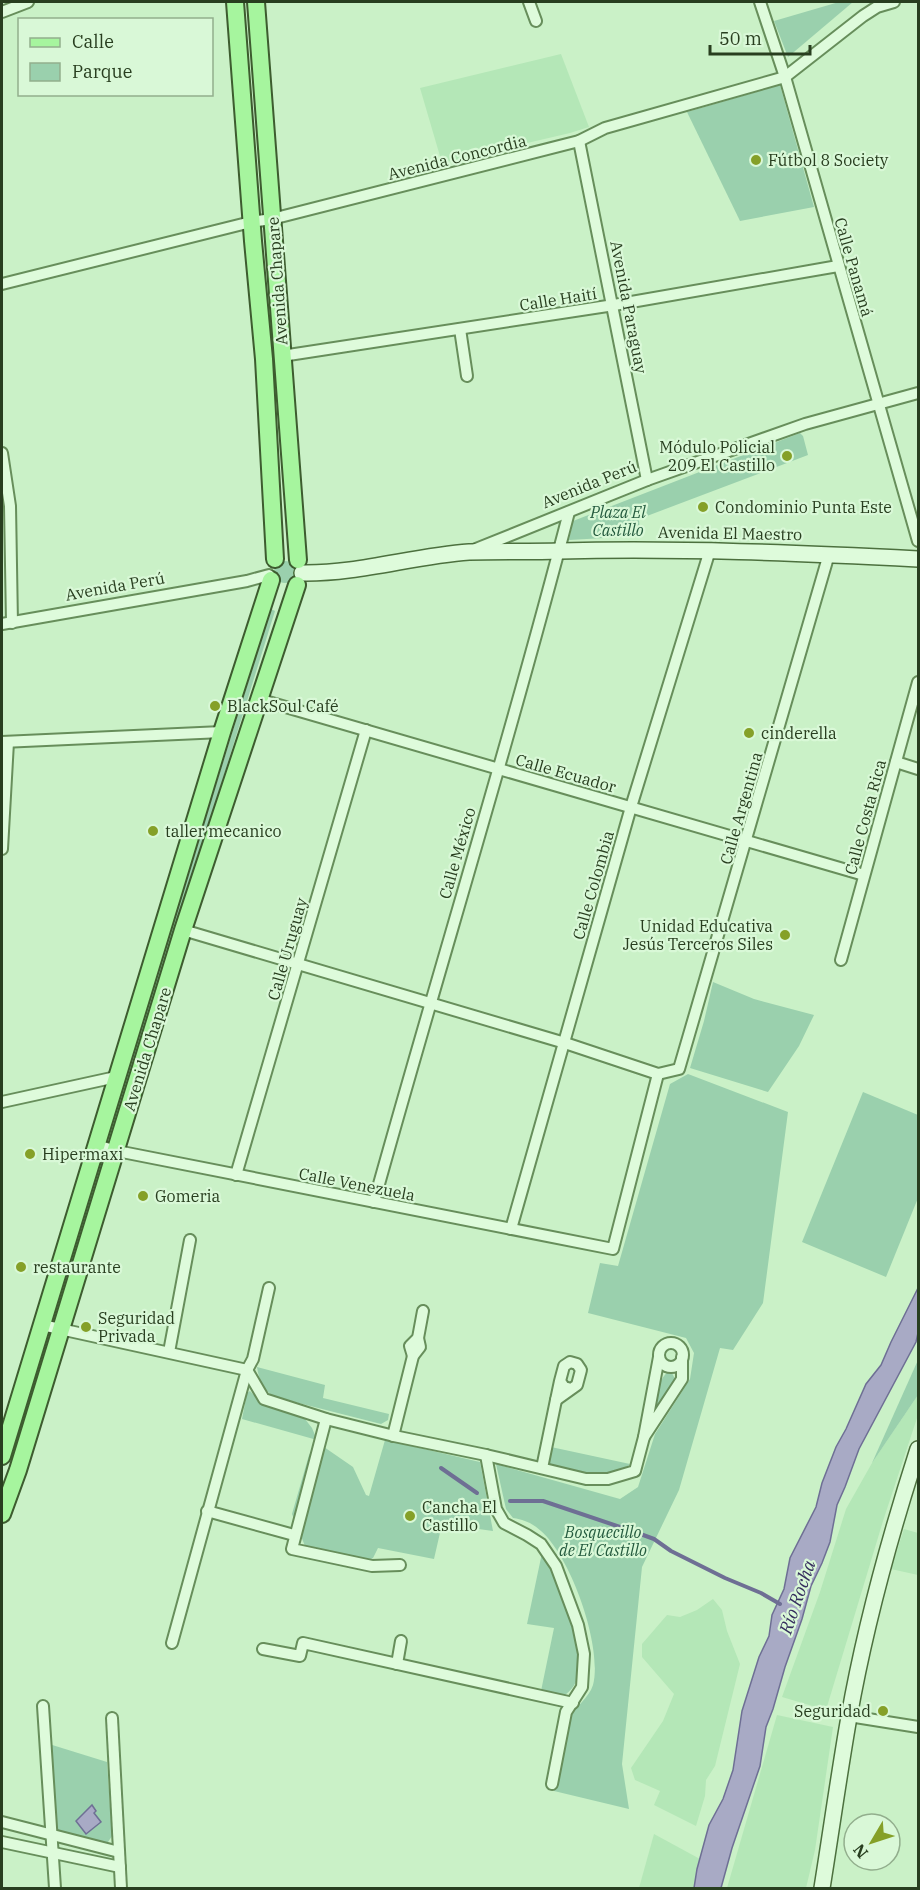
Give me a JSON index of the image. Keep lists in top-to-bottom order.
{
  "streets": {
    "main road": ["Avenida Chapare"],
    "street": [
      "Avenida Concordia",
      "Calle Panamá",
      "Calle Haití",
      "Avenida Paraguay",
      "Avenida Perú",
      "Avenida El Maestro",
      "Calle Ecuador",
      "Calle Argentina",
      "Calle Costa Rica",
      "Calle México",
      "Calle Colombia",
      "Calle Uruguay",
      "Calle Venezuela"
    ]
  },
  "crossings": [
    ["Avenida Concordia", "Calle Panamá"],
    ["Avenida Concordia", "Avenida Chapare"],
    ["Avenida Concordia", "Avenida Paraguay"],
    ["Calle Panamá", "Calle Haití"],
    ["Calle Panamá", "Avenida Perú"],
    ["Avenida Chapare", "Calle Haití"],
    ["Avenida Chapare", "Avenida Perú"],
    ["Avenida Chapare", "Calle Ecuador"],
    ["Avenida Chapare", "Calle Venezuela"],
    ["Calle Haití", "Avenida Paraguay"],
    ["Avenida Paraguay", "Avenida Perú"],
    ["Avenida Perú", "Avenida El Maestro"],
    ["Avenida Perú", "Calle México"],
    ["Avenida El Maestro", "Calle Argentina"],
    ["Avenida El Maestro", "Calle México"],
    ["Avenida El Maestro", "Calle Colombia"],
    ["Calle Ecuador", "Calle Argentina"],
    ["Calle Ecuador", "Calle Costa Rica"],
    ["Calle Ecuador", "Calle México"],
    ["Calle Ecuador", "Calle Colombia"],
    ["Calle Ecuador", "Calle Uruguay"],
    ["Calle Argentina", "Calle Venezuela"],
    ["Calle México", "Calle Venezuela"],
    ["Calle Colombia", "Calle Venezuela"],
    ["Calle Uruguay", "Calle Venezuela"]
  ],
  "water": ["Río Rocha"],
  "parks": ["Plaza El Castillo", "Bosquecillo de El Castillo"],
  "places": [
    "Fútbol 8 Society",
    "Módulo Policial 209 El Castillo",
    "Condominio Punta Este",
    "BlackSoul Café",
    "cinderella",
    "taller mecanico",
    "Unidad Educativa Jesús Terceros Siles",
    "Hipermaxi",
    "Gomeria",
    "restaurante",
    "Seguridad Privada",
    "Cancha El Castillo",
    "Seguridad"
  ],
  "legend": ["Calle", "Parque"],
  "scale_bar": "50 m",
  "north": "bottom left"
}
